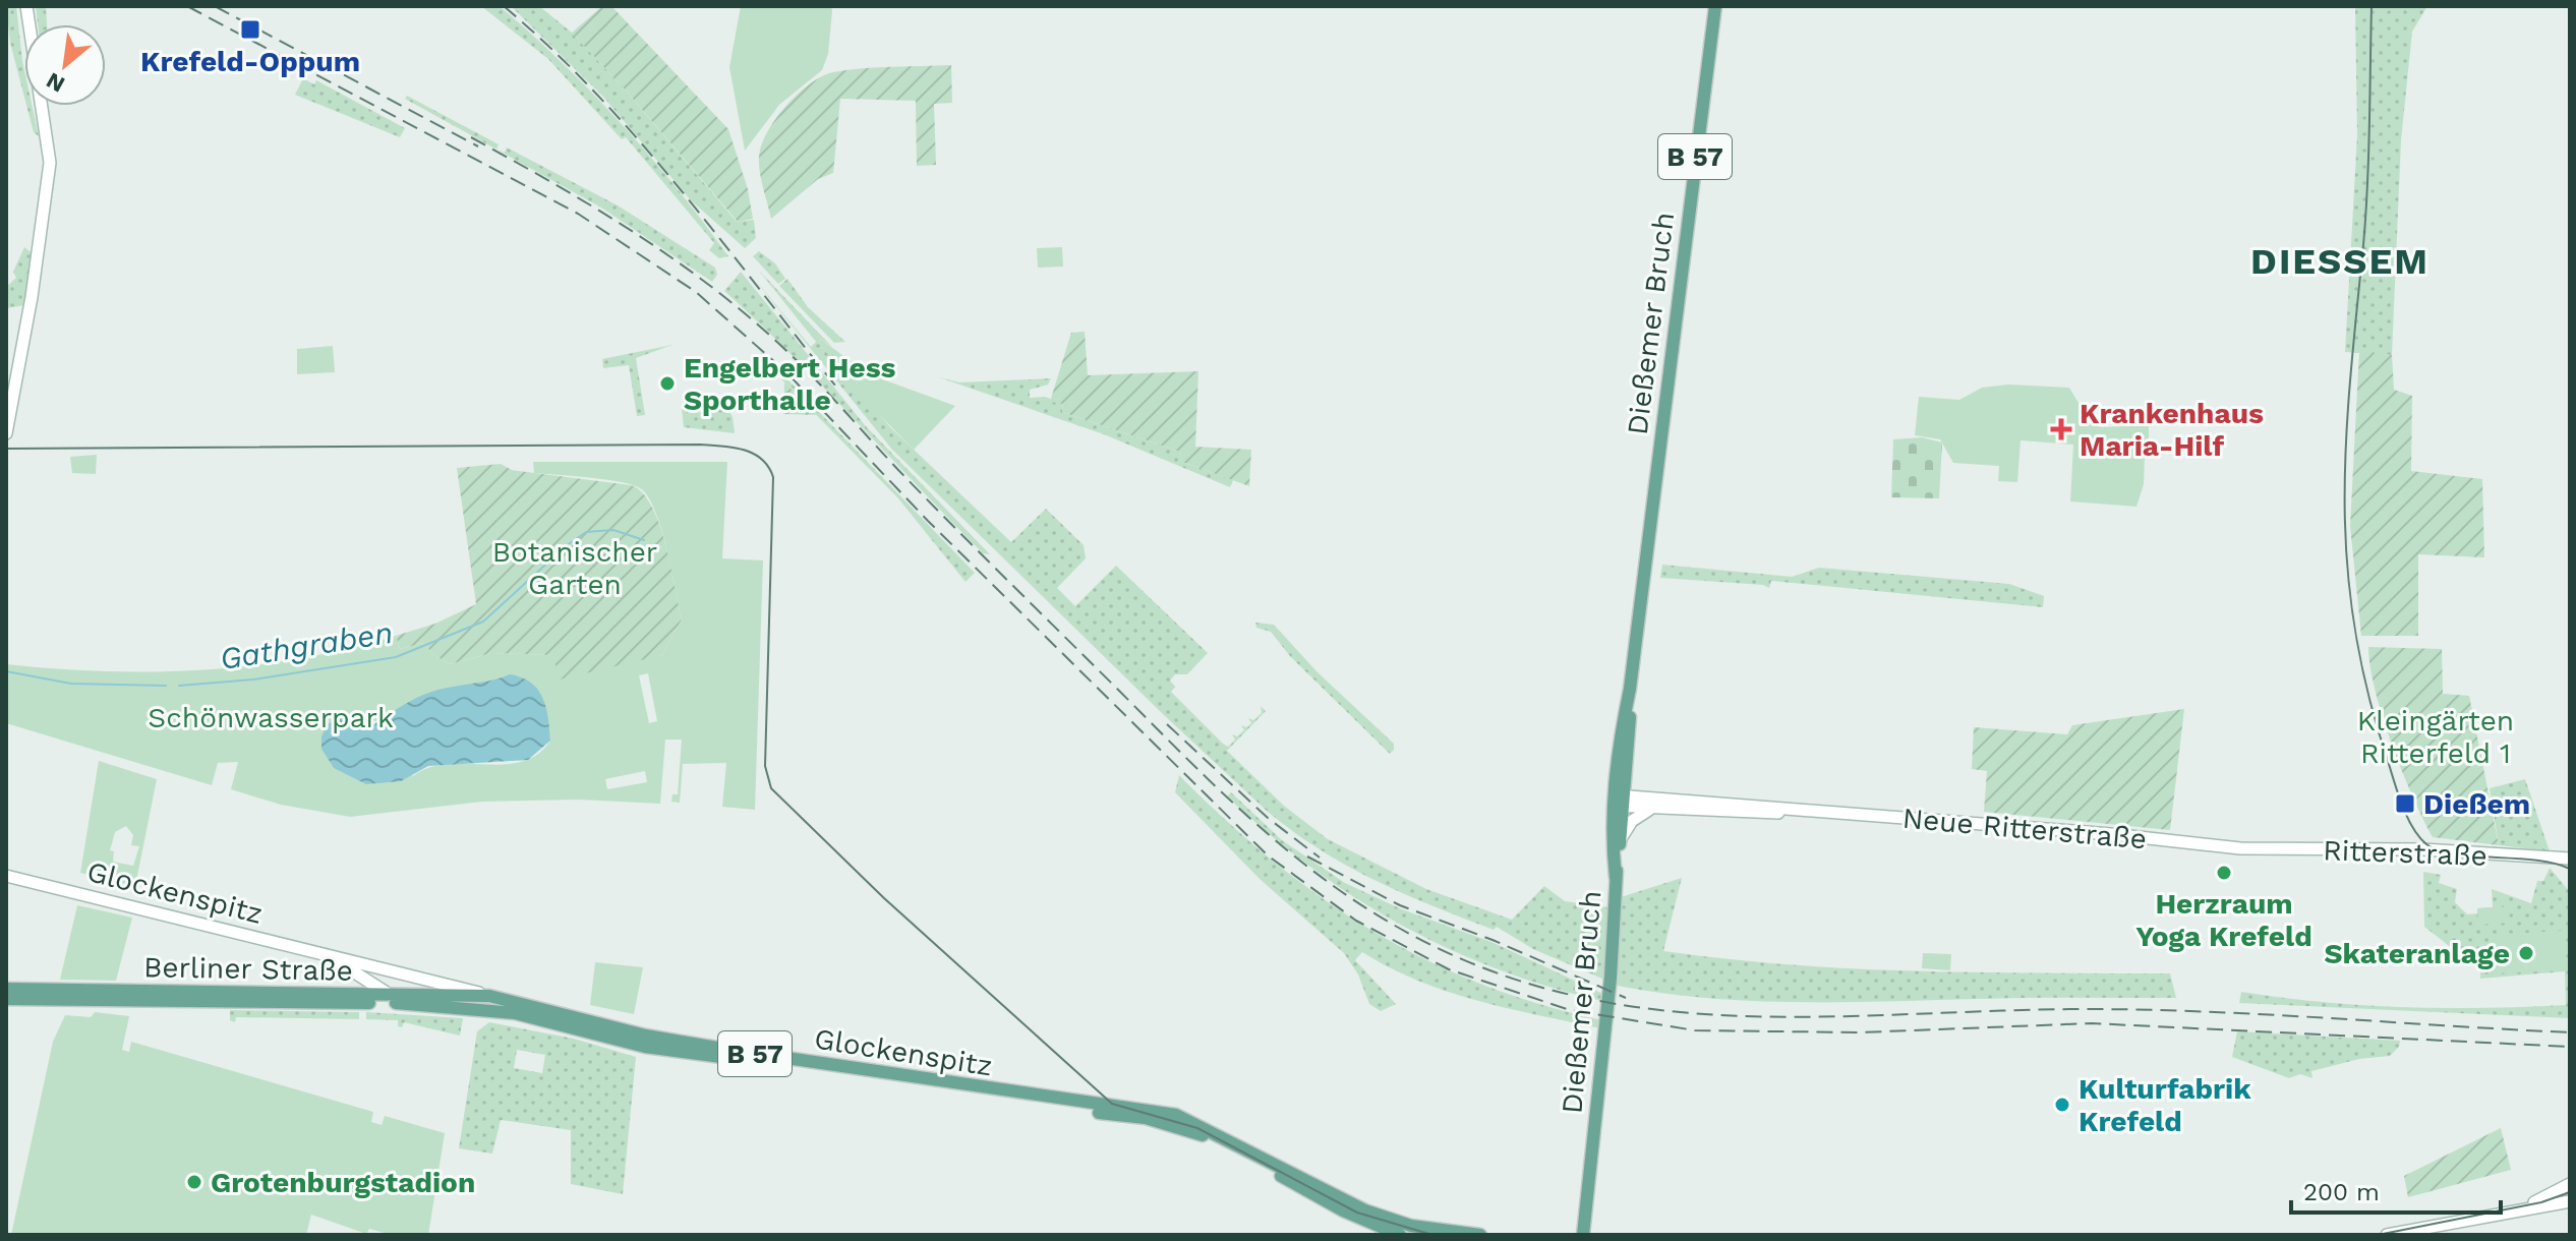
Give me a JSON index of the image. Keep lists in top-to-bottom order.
{
  "streets": {
    "main road": [
      "B 57",
      "Dießemer Bruch",
      "Neue Ritterstraße",
      "Ritterstraße",
      "Glockenspitz",
      "Berliner Straße"
    ]
  },
  "crossings": [
    ["B 57", "Glockenspitz"],
    ["Dießemer Bruch", "Neue Ritterstraße"],
    ["Neue Ritterstraße", "Ritterstraße"],
    ["Glockenspitz", "Berliner Straße"]
  ],
  "districts": ["DIESSEM"],
  "water": ["Gathgraben"],
  "parks": ["Botanischer Garten", "Schönwasserpark", "Kleingärten Ritterfeld 1"],
  "places": {
    "transit": ["Krefeld-Oppum", "Dießem"],
    "other": [
      "Engelbert Hess Sporthalle",
      "Herzraum Yoga Krefeld",
      "Skateranlage",
      "Kulturfabrik Krefeld",
      "Grotenburgstadion"
    ],
    "health": ["Krankenhaus Maria-Hilf"]
  },
  "scale_bar": "200 m",
  "north": "bottom left"
}
